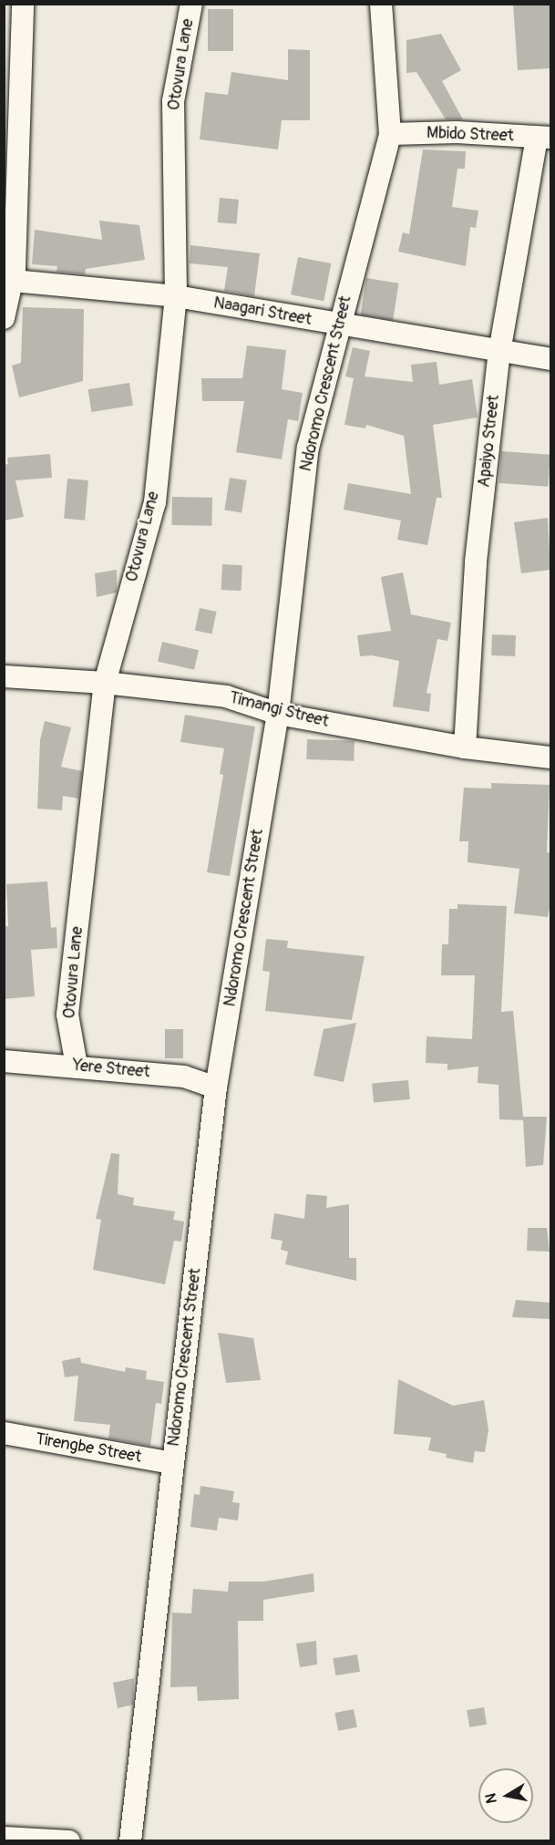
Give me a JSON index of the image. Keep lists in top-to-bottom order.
{
  "streets": {
    "street": [
      "Otovura Lane",
      "Mbido Street",
      "Naagari Street",
      "Ndoromo Crescent Street",
      "Apaiyo Street",
      "Timangi Street",
      "Yere Street",
      "Tirengbe Street"
    ]
  },
  "crossings": [
    ["Otovura Lane", "Naagari Street"],
    ["Otovura Lane", "Timangi Street"],
    ["Otovura Lane", "Yere Street"],
    ["Mbido Street", "Ndoromo Crescent Street"],
    ["Mbido Street", "Apaiyo Street"],
    ["Naagari Street", "Ndoromo Crescent Street"],
    ["Naagari Street", "Apaiyo Street"],
    ["Ndoromo Crescent Street", "Timangi Street"],
    ["Ndoromo Crescent Street", "Yere Street"],
    ["Ndoromo Crescent Street", "Tirengbe Street"],
    ["Apaiyo Street", "Timangi Street"]
  ],
  "north": "left"
}
